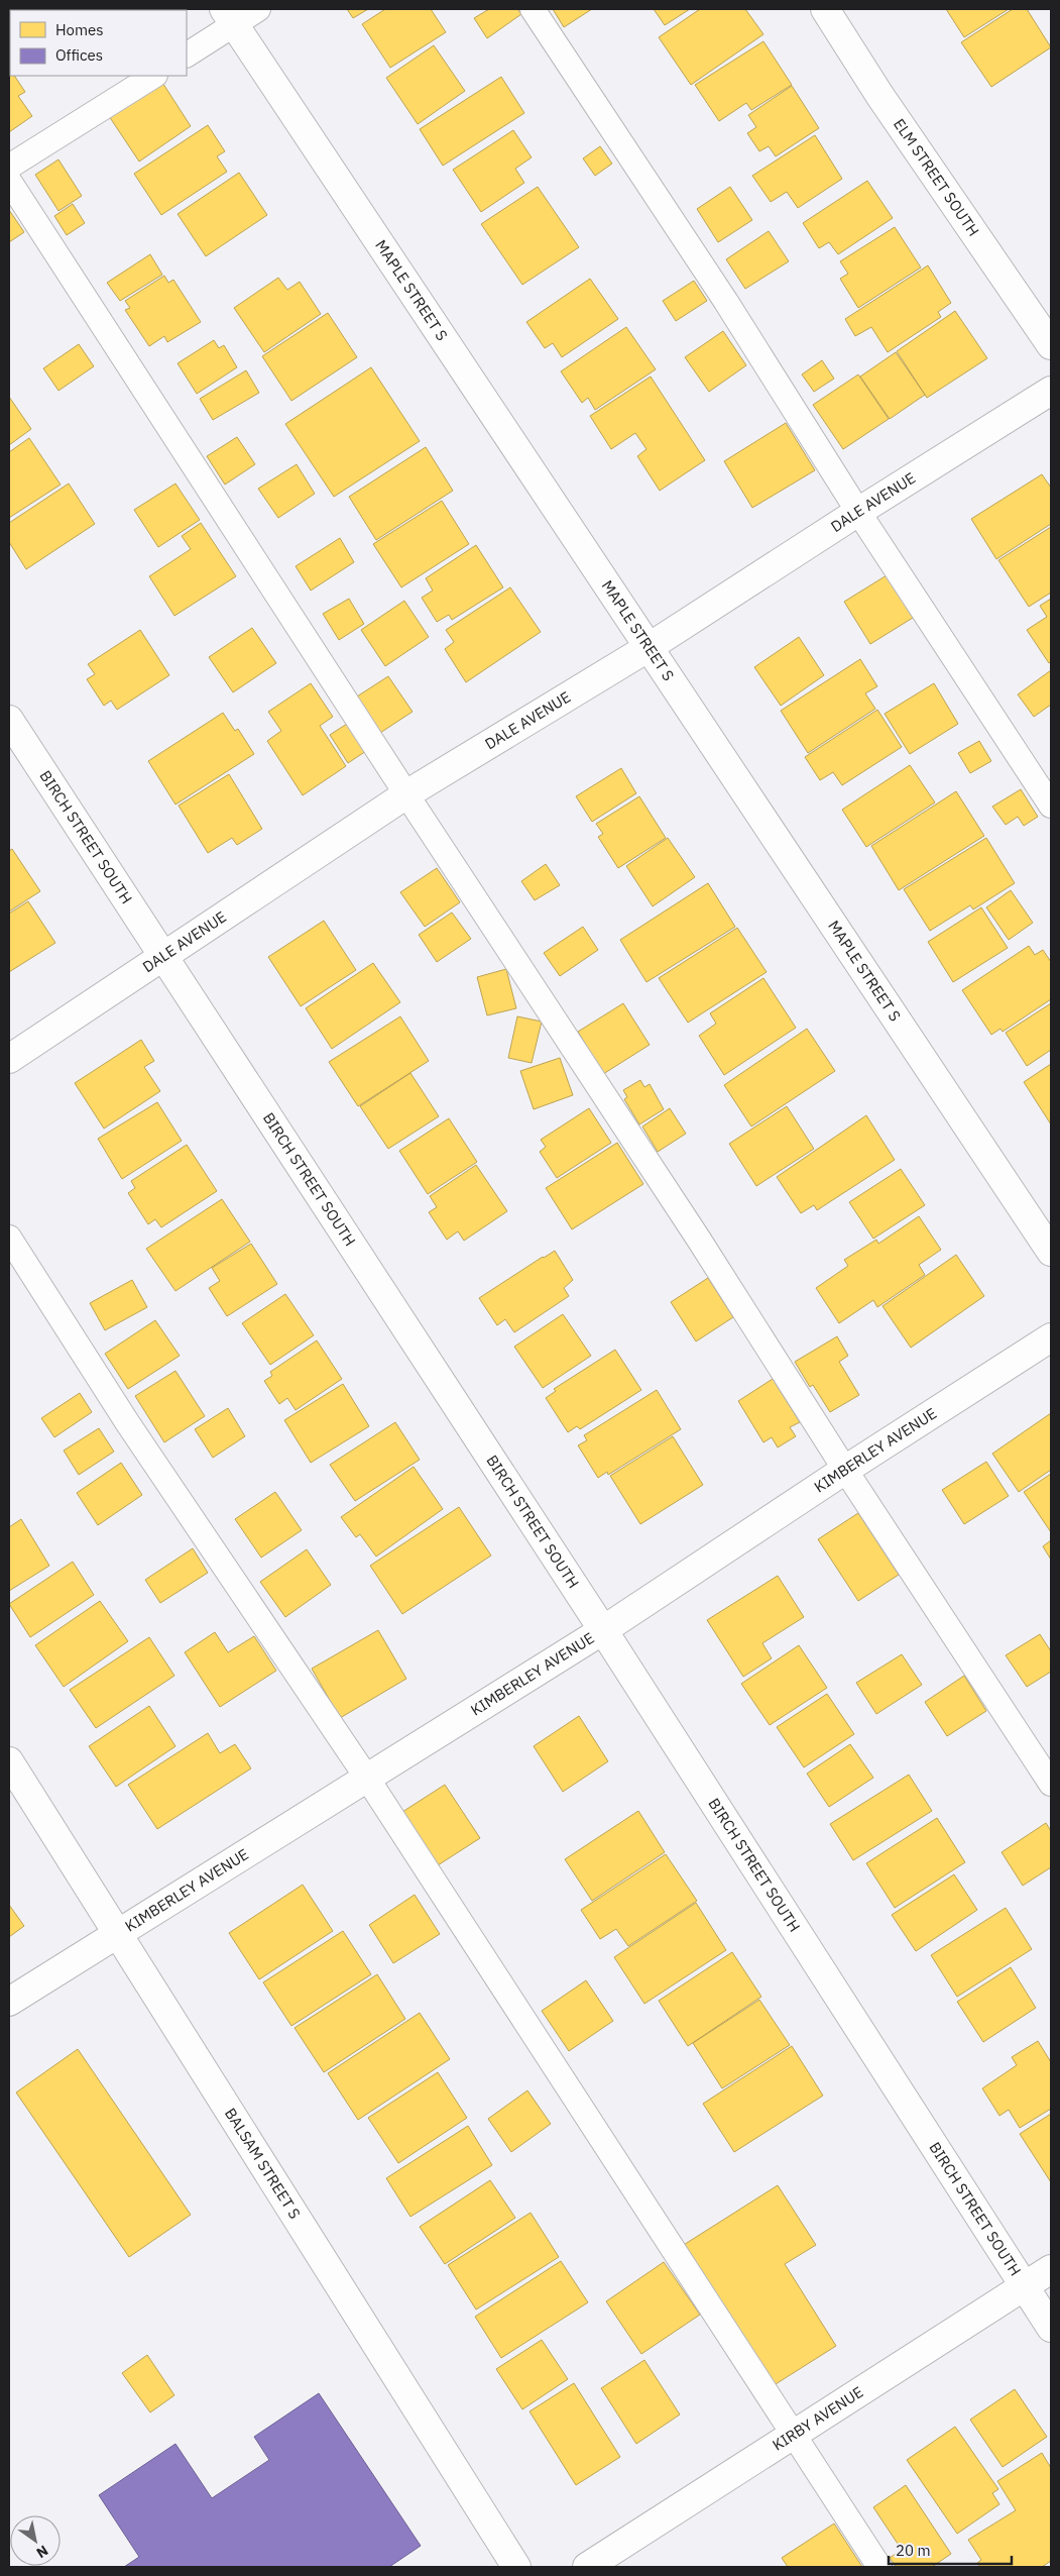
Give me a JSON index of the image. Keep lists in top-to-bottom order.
{
  "streets": {
    "street": [
      "ELM STREET SOUTH",
      "MAPLE STREET S",
      "DALE AVENUE",
      "BIRCH STREET SOUTH",
      "KIMBERLEY AVENUE",
      "BALSAM STREET S",
      "KIRBY AVENUE"
    ]
  },
  "crossings": [
    ["MAPLE STREET S", "DALE AVENUE"],
    ["DALE AVENUE", "BIRCH STREET SOUTH"],
    ["BIRCH STREET SOUTH", "KIMBERLEY AVENUE"],
    ["BIRCH STREET SOUTH", "KIRBY AVENUE"],
    ["KIMBERLEY AVENUE", "BALSAM STREET S"]
  ],
  "legend": ["Homes", "Offices"],
  "scale_bar": "20 m",
  "north": "bottom right"
}
